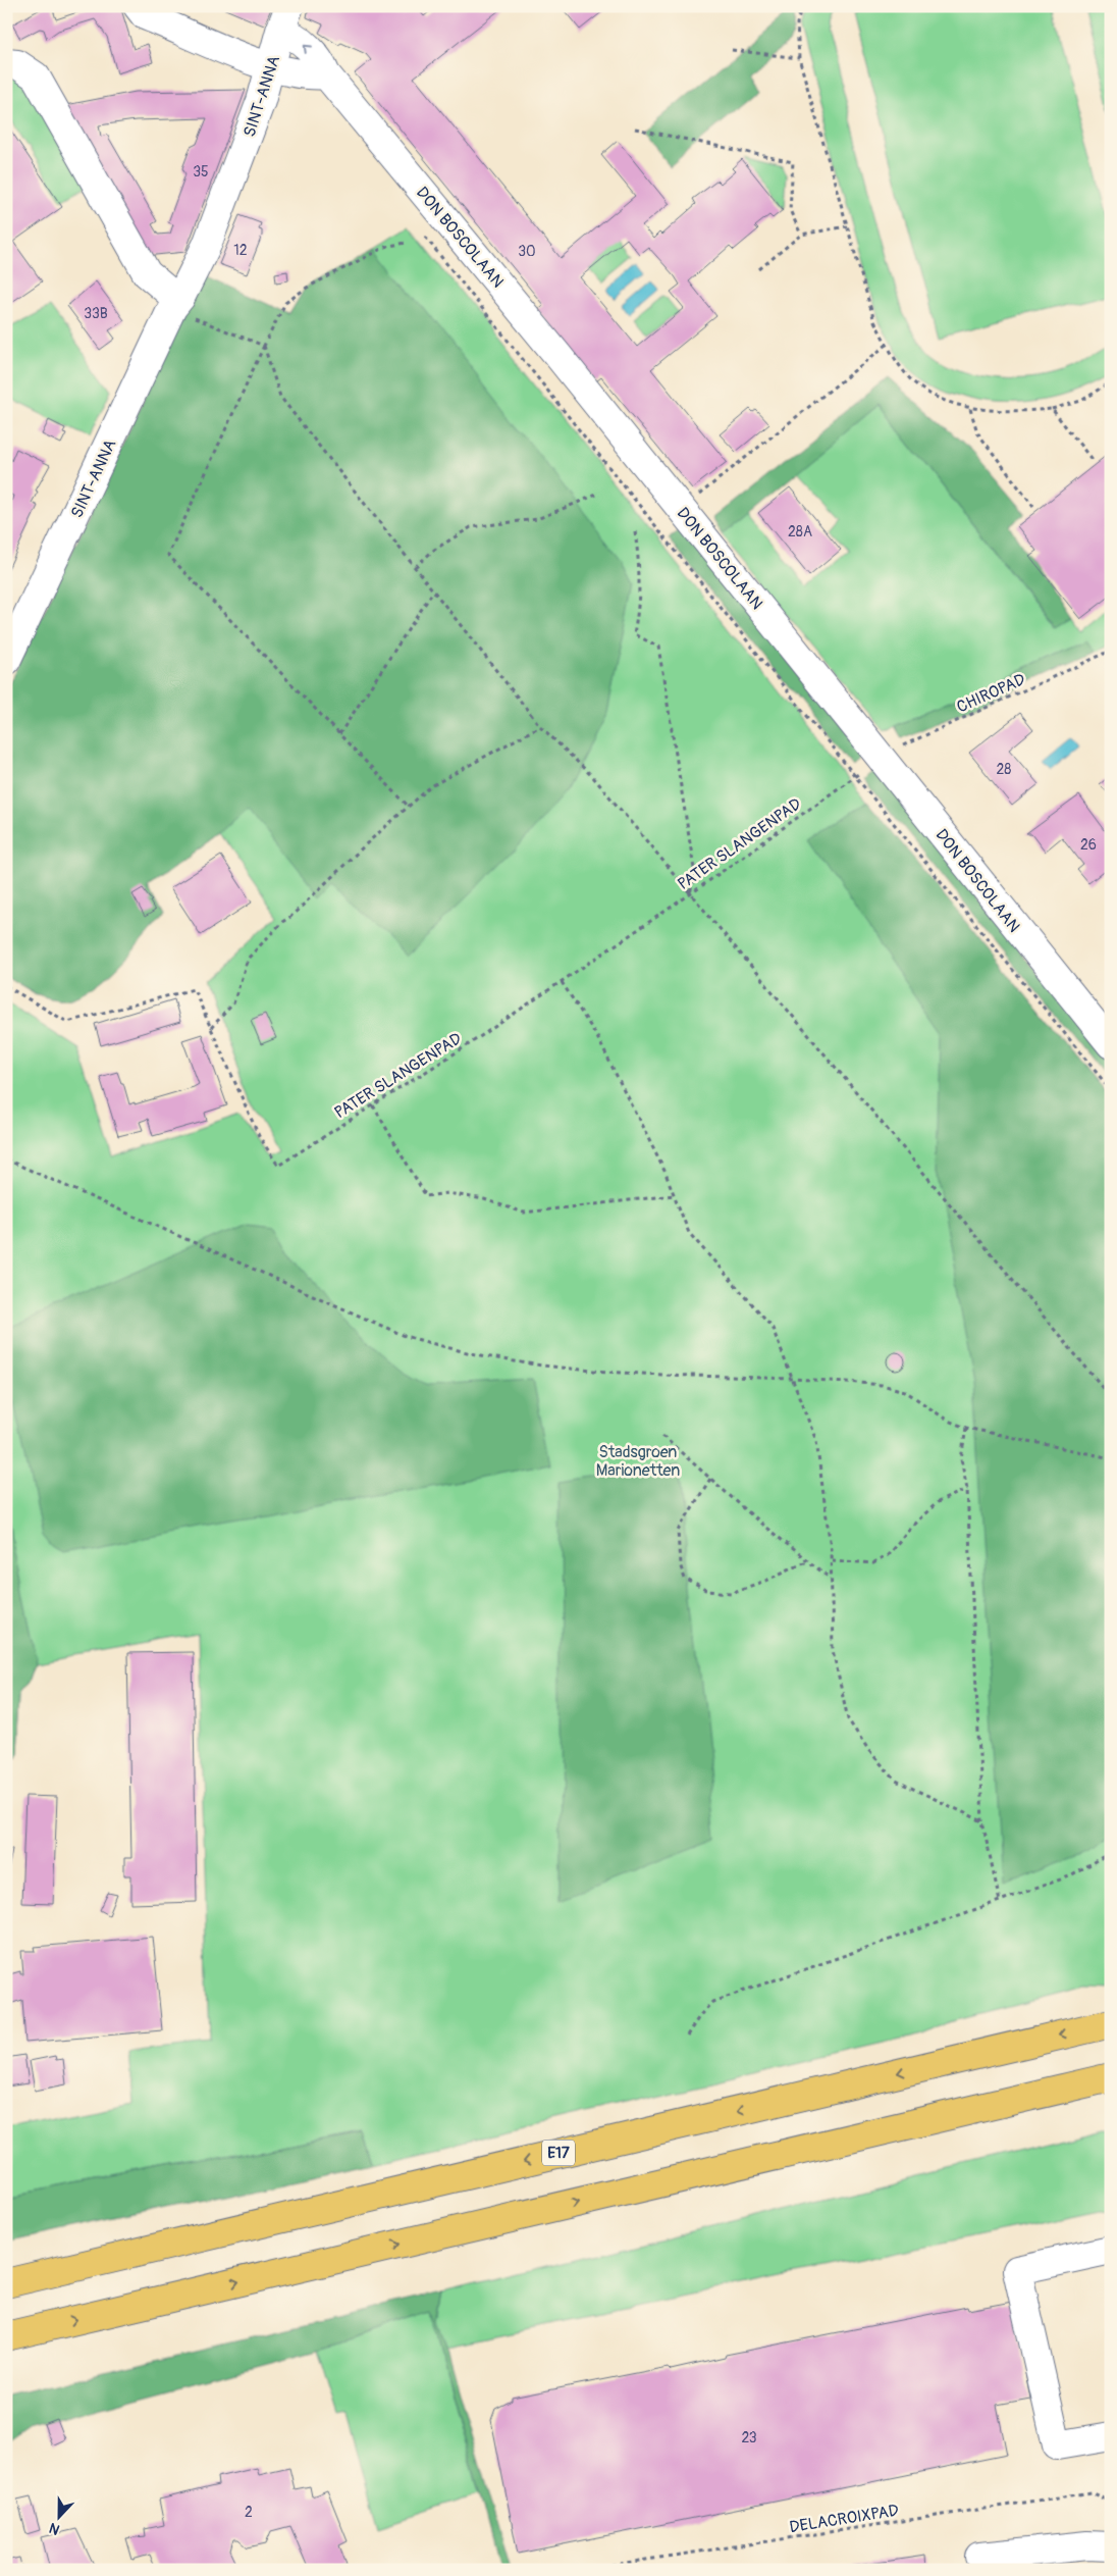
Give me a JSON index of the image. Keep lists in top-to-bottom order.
{
  "streets": {
    "highway": ["E17"],
    "street": ["SINT-ANNA", "DON BOSCOLAAN"],
    "path": ["CHIROPAD", "PATER SLANGENPAD", "DELACROIXPAD"]
  },
  "crossings": [
    ["SINT-ANNA", "DON BOSCOLAAN"],
    ["DON BOSCOLAAN", "CHIROPAD"]
  ],
  "parks": ["Stadsgroen Marionetten"],
  "house_numbers": [
    "35",
    "12",
    "30",
    "33B",
    "28A",
    "28",
    "26",
    "23",
    "2"
  ],
  "north": "bottom"
}
